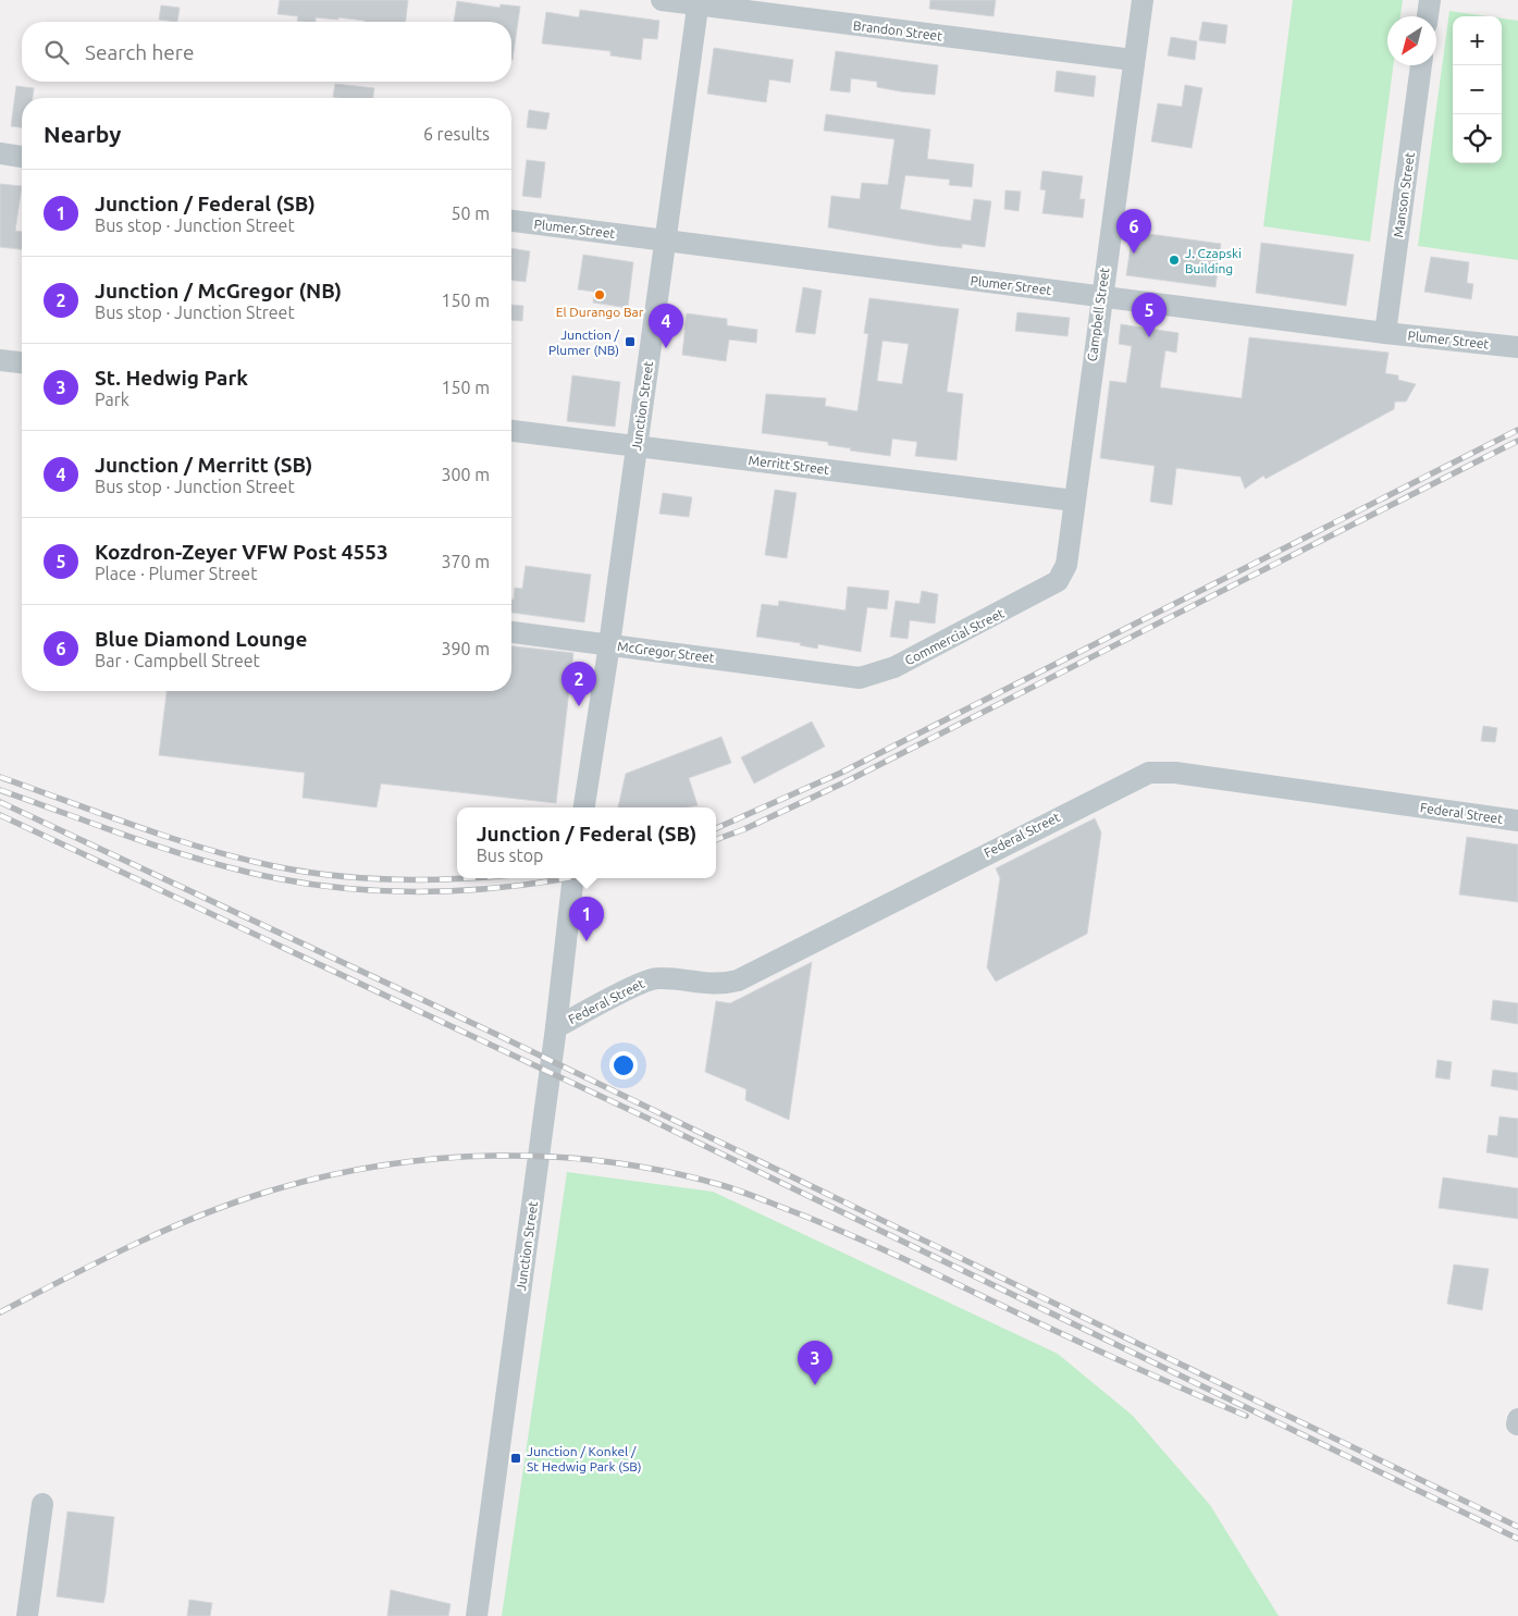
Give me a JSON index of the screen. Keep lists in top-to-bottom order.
{
  "streets": {
    "street": [
      "Brandon Street",
      "Manson Street",
      "Plumer Street",
      "Campbell Street",
      "Junction Street",
      "Merritt Street",
      "Commercial Street",
      "McGregor Street",
      "Federal Street"
    ]
  },
  "crossings": [
    ["Brandon Street", "Campbell Street"],
    ["Brandon Street", "Junction Street"],
    ["Manson Street", "Plumer Street"],
    ["Plumer Street", "Campbell Street"],
    ["Plumer Street", "Junction Street"],
    ["Campbell Street", "Merritt Street"],
    ["Campbell Street", "Commercial Street"],
    ["Junction Street", "Merritt Street"],
    ["Junction Street", "McGregor Street"],
    ["Junction Street", "Federal Street"],
    ["Commercial Street", "McGregor Street"]
  ],
  "places": {
    "other": ["J. Czapski Building", "El Durango Bar"],
    "transit": ["Junction / Plumer (NB)", "Junction / Konkel / St Hedwig Park (SB)"]
  },
  "north": "bottom left",
  "page": {
    "map_buttons": ["+", "−"],
    "search": "Search here",
    "heading": ["Nearby", "6 results"],
    "list": [
      {
        "mark": "1",
        "name": "Junction / Federal (SB)",
        "note": "Bus stop · Junction Street",
        "value": "50 m"
      },
      {
        "mark": "2",
        "name": "Junction / McGregor (NB)",
        "note": "Bus stop · Junction Street",
        "value": "150 m"
      },
      {
        "mark": "3",
        "name": "St. Hedwig Park",
        "note": "Park",
        "value": "150 m"
      },
      {
        "mark": "4",
        "name": "Junction / Merritt (SB)",
        "note": "Bus stop · Junction Street",
        "value": "300 m"
      },
      {
        "mark": "5",
        "name": "Kozdron-Zeyer VFW Post 4553",
        "note": "Place · Plumer Street",
        "value": "370 m"
      },
      {
        "mark": "6",
        "name": "Blue Diamond Lounge",
        "note": "Bar · Campbell Street",
        "value": "390 m"
      }
    ],
    "pins": [
      "6",
      "5",
      "4",
      "2",
      "1",
      "3"
    ],
    "popup": ["Junction / Federal (SB)", "Bus stop"]
  }
}
